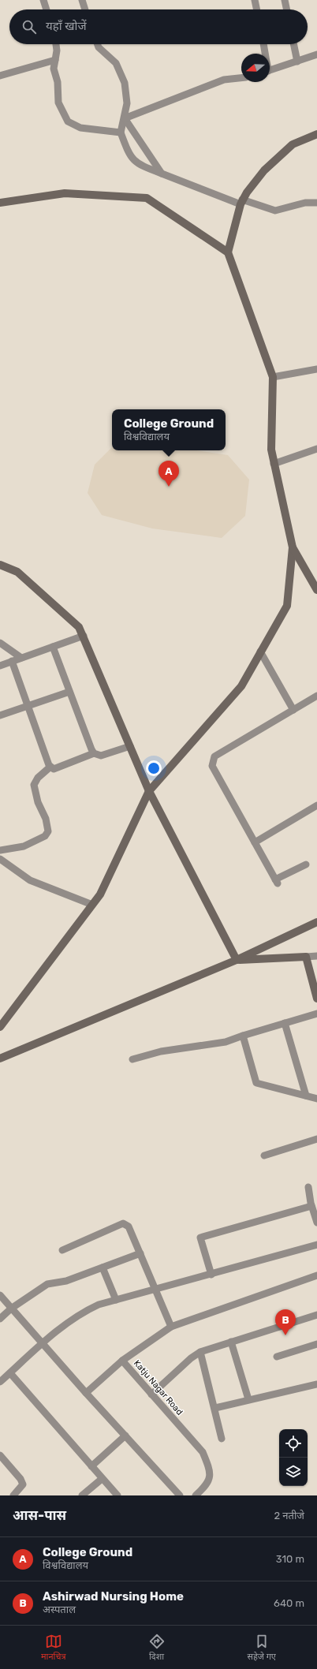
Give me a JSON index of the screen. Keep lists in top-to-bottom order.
{
  "streets": {
    "street": ["Katju Nagar Road"]
  },
  "north": "left",
  "page": {
    "search": "यहाँ खोजें",
    "popup": ["College Ground", "विश्वविद्यालय"],
    "pins": ["A", "B"],
    "heading": ["आस-पास", "2 नतीजे"],
    "list": [
      {
        "mark": "A",
        "name": "College Ground",
        "note": "विश्वविद्यालय",
        "value": "310 m"
      },
      {
        "mark": "B",
        "name": "Ashirwad Nursing Home",
        "note": "अस्पताल",
        "value": "640 m"
      }
    ],
    "nav": ["मानचित्र", "दिशा", "सहेजे गए"]
  }
}
